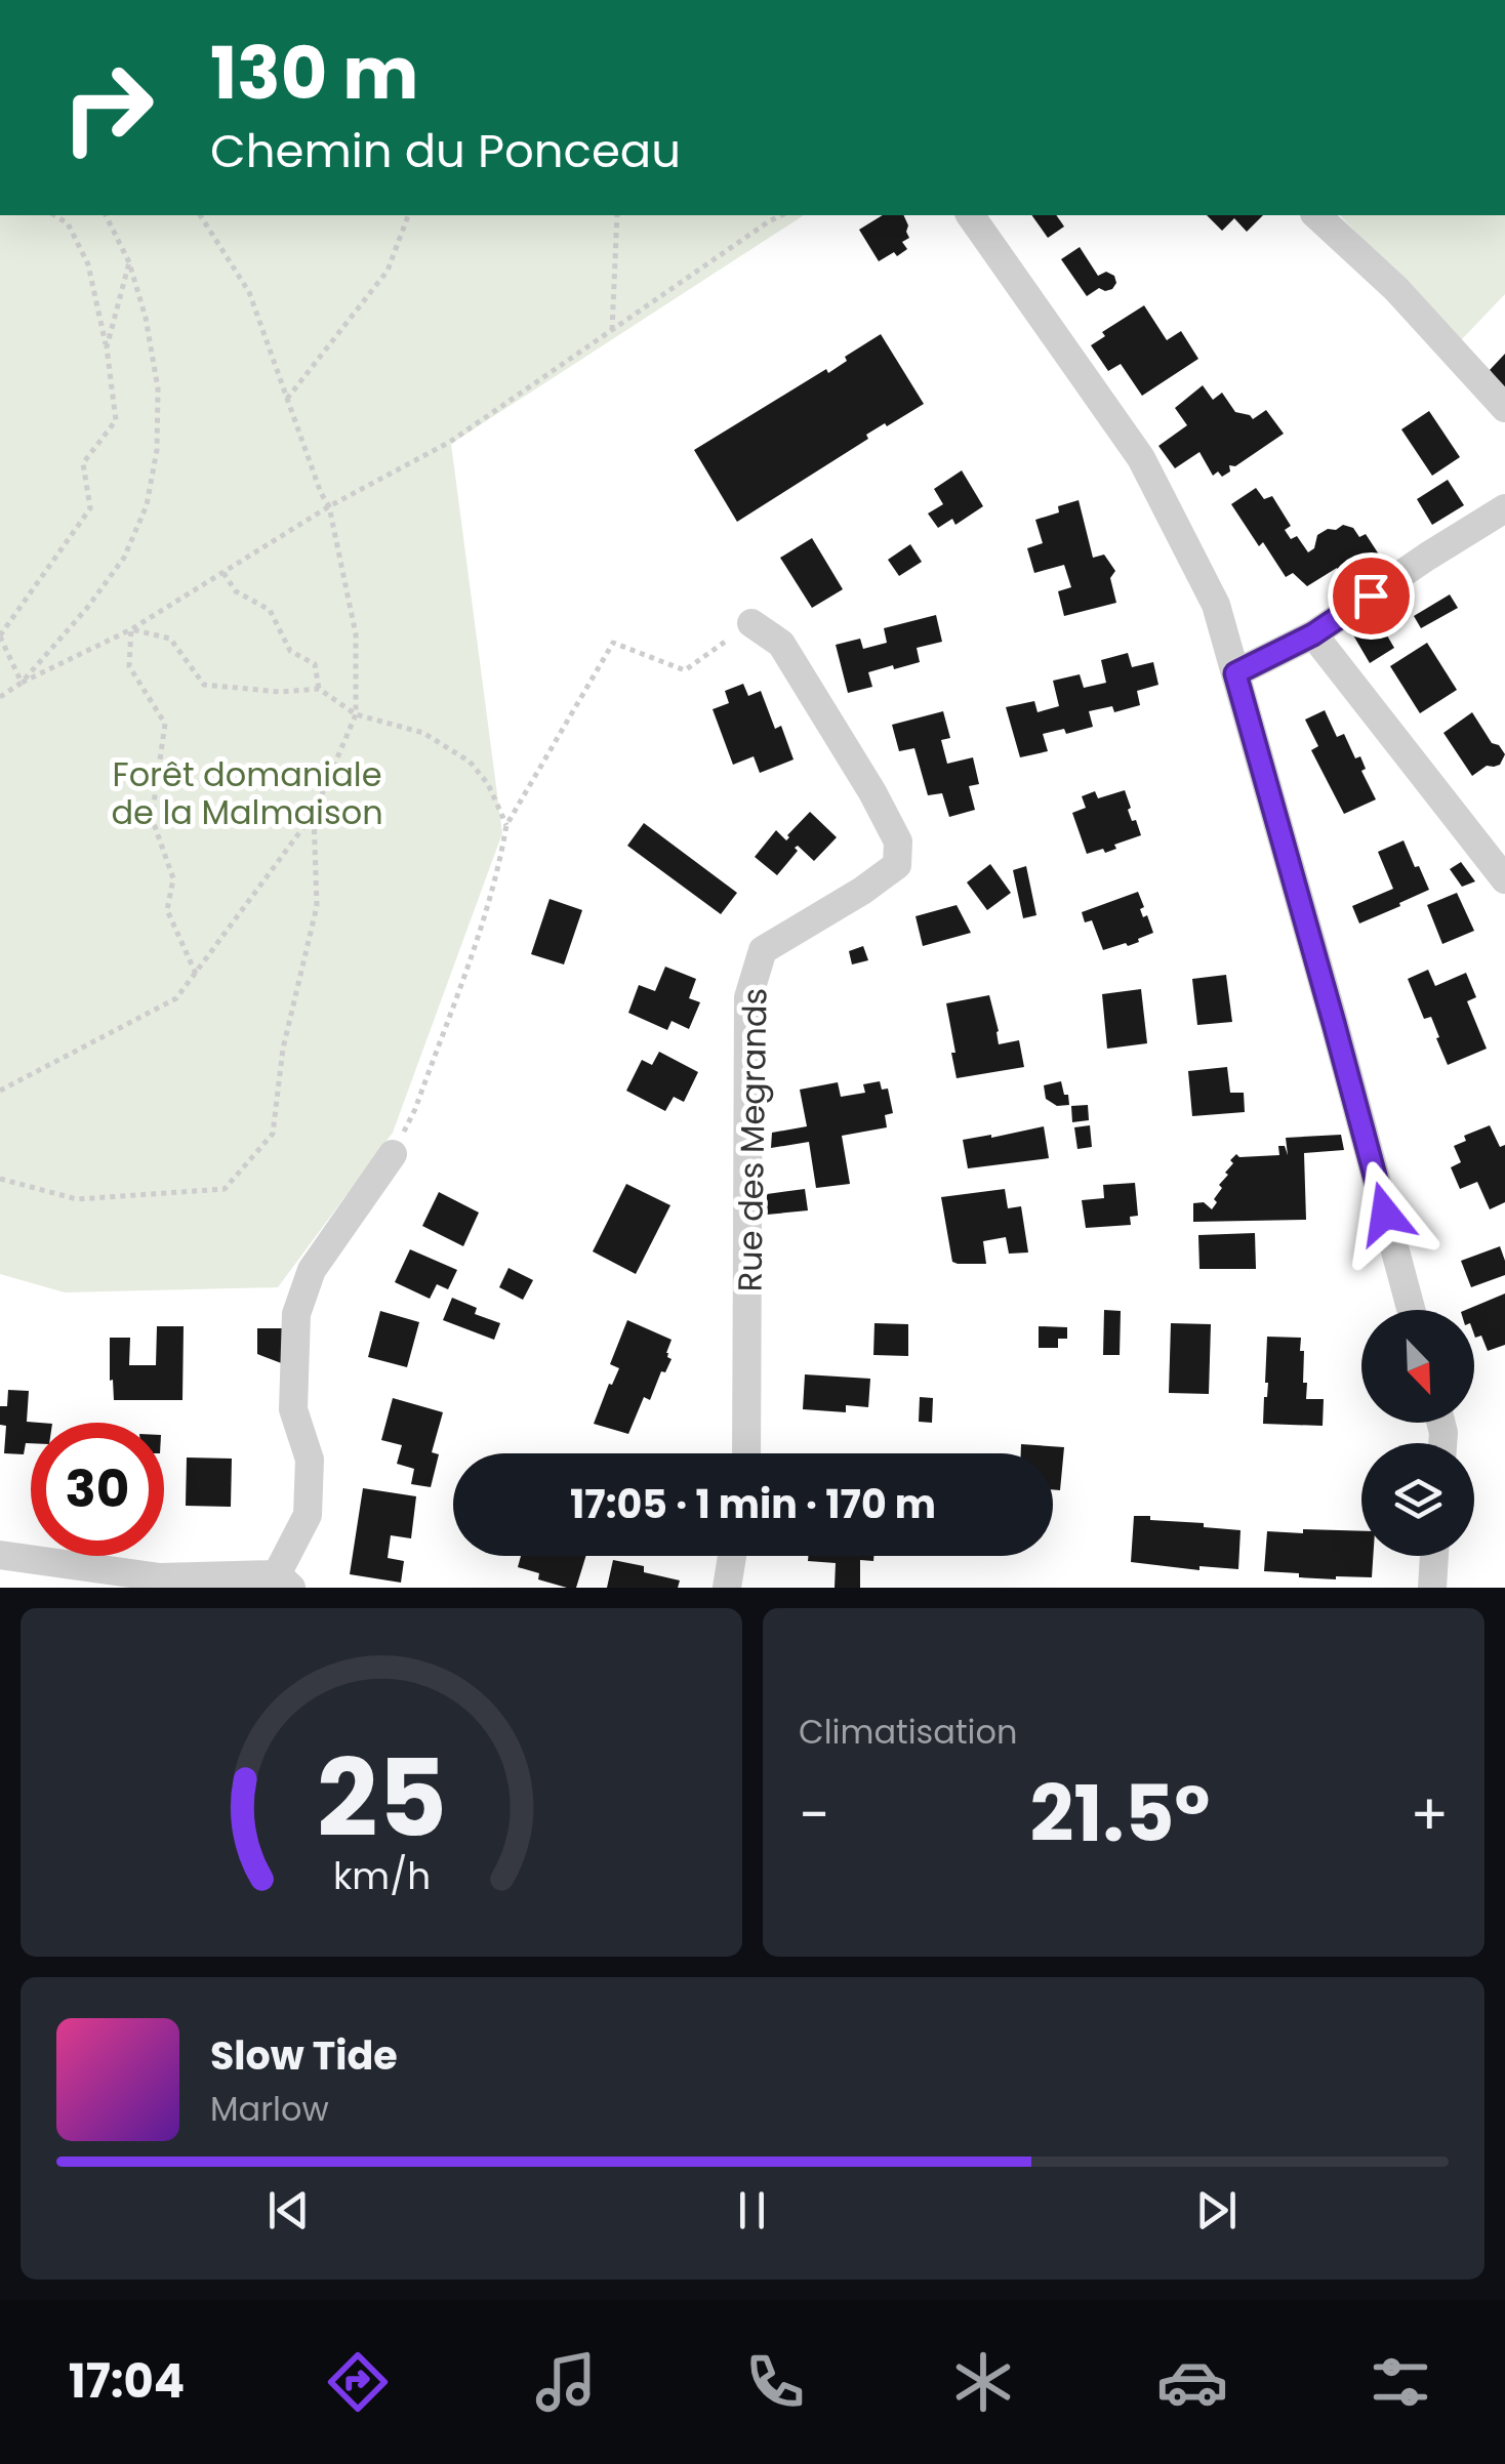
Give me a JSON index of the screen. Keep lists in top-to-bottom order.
{
  "streets": {
    "street": ["Rue des Megrands"]
  },
  "parks": ["Forêt domaniale de la Malmaison"],
  "north": "bottom right",
  "page": {
    "turn": ["130 m", "Chemin du Ponceau"],
    "limit": "30",
    "trip": "17:05 · 1 min · 170 m",
    "tile": "Climatisation",
    "heat": ["−", "21.5°", "+"],
    "song": ["Slow Tide", "Marlow"],
    "tabs": "17:04",
    "gauge": ["25", "km/h"]
  }
}
